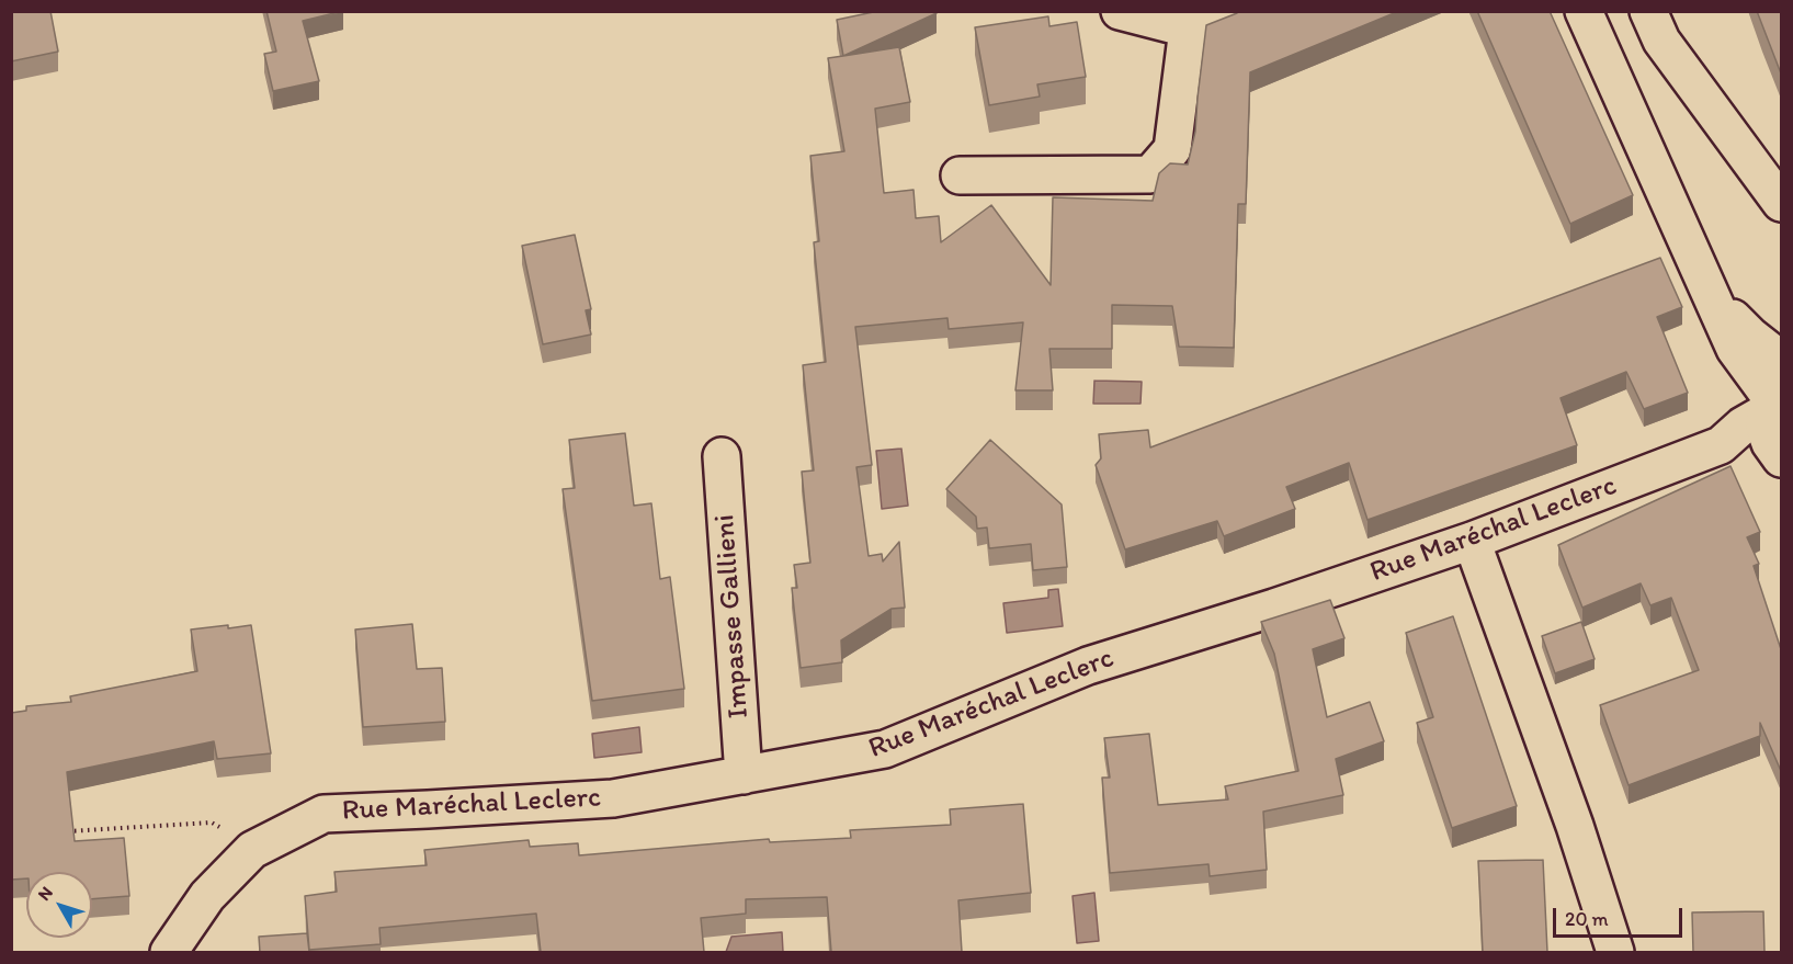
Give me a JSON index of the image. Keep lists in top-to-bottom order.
{
  "streets": {
    "street": ["Rue Maréchal Leclerc", "Impasse Gallieni"]
  },
  "crossings": [
    ["Rue Maréchal Leclerc", "Impasse Gallieni"]
  ],
  "scale_bar": "20 m",
  "north": "top left"
}
